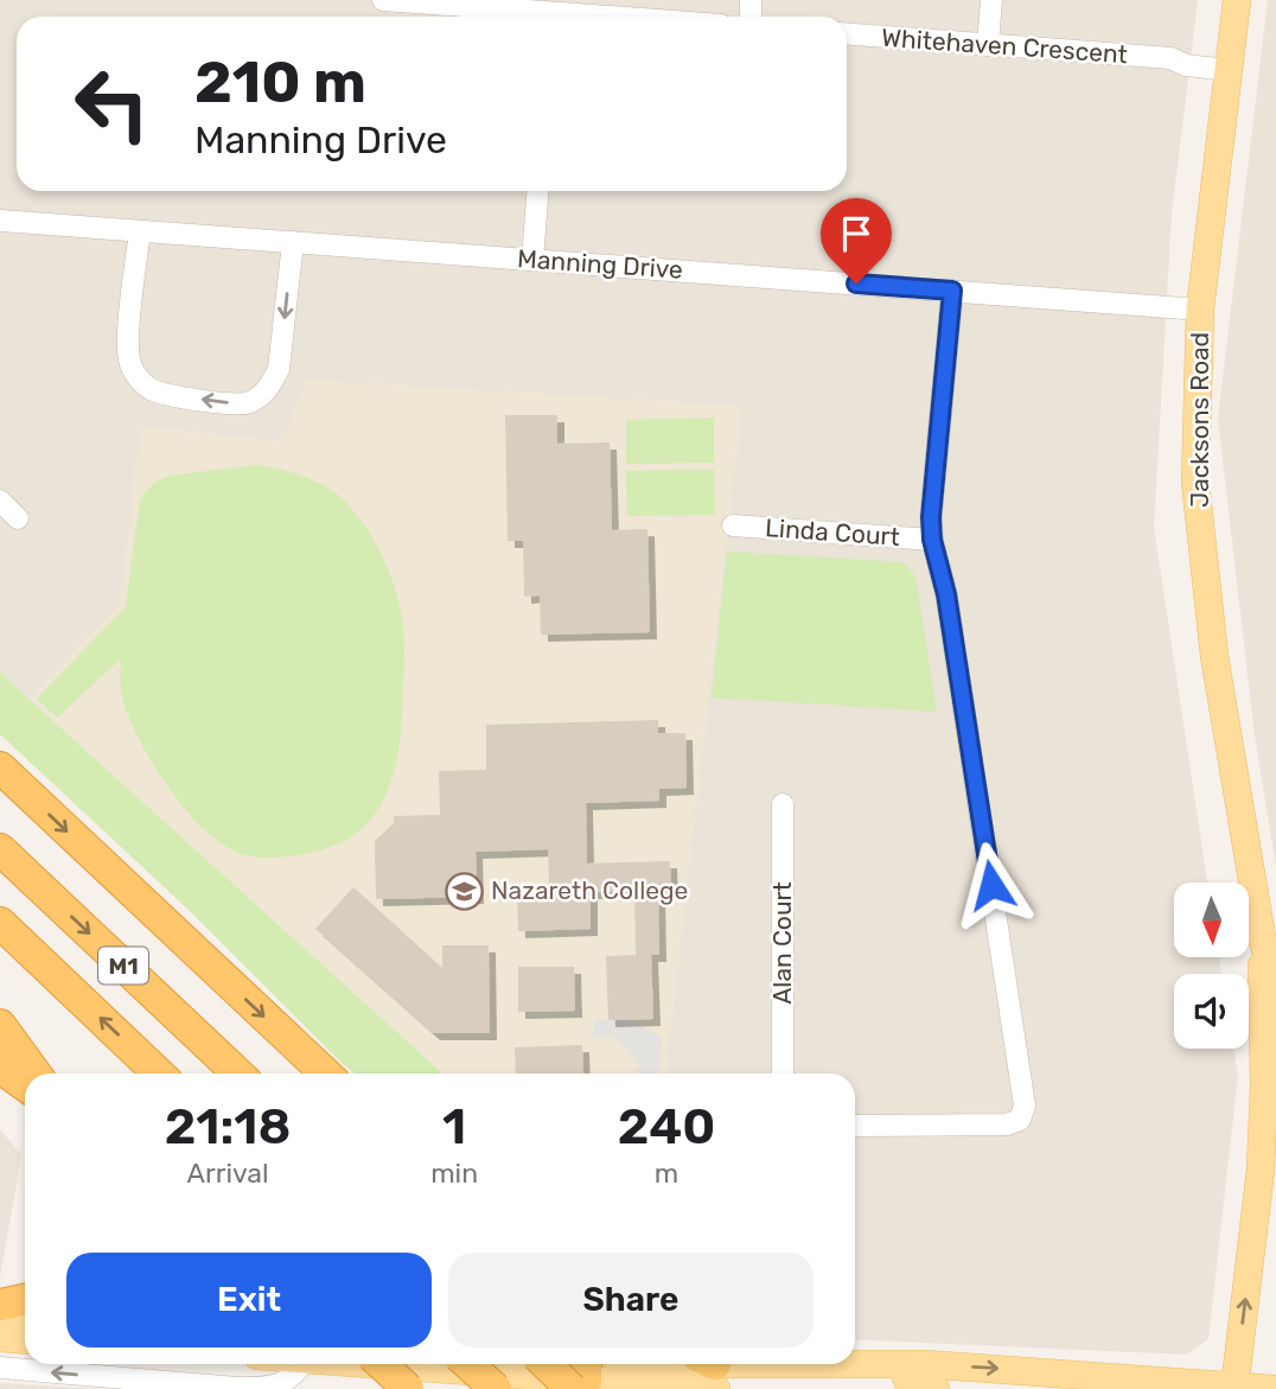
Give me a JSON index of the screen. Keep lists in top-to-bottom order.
{
  "streets": {
    "highway": ["M1"],
    "main road": ["Jacksons Road"],
    "street": [
      "Whitehaven Crescent",
      "Manning Drive",
      "Linda Court",
      "Alan Court"
    ]
  },
  "crossings": [
    ["Whitehaven Crescent", "Jacksons Road"],
    ["Manning Drive", "Jacksons Road"]
  ],
  "places": {
    "school or university": ["Nazareth College"]
  },
  "north": "bottom",
  "page": {
    "turn": ["210 m", "Manning Drive"],
    "eta": [
      "21:18",
      "Arrival",
      "1",
      "min",
      "240",
      "m"
    ],
    "buttons": ["Exit", "Share"]
  }
}
